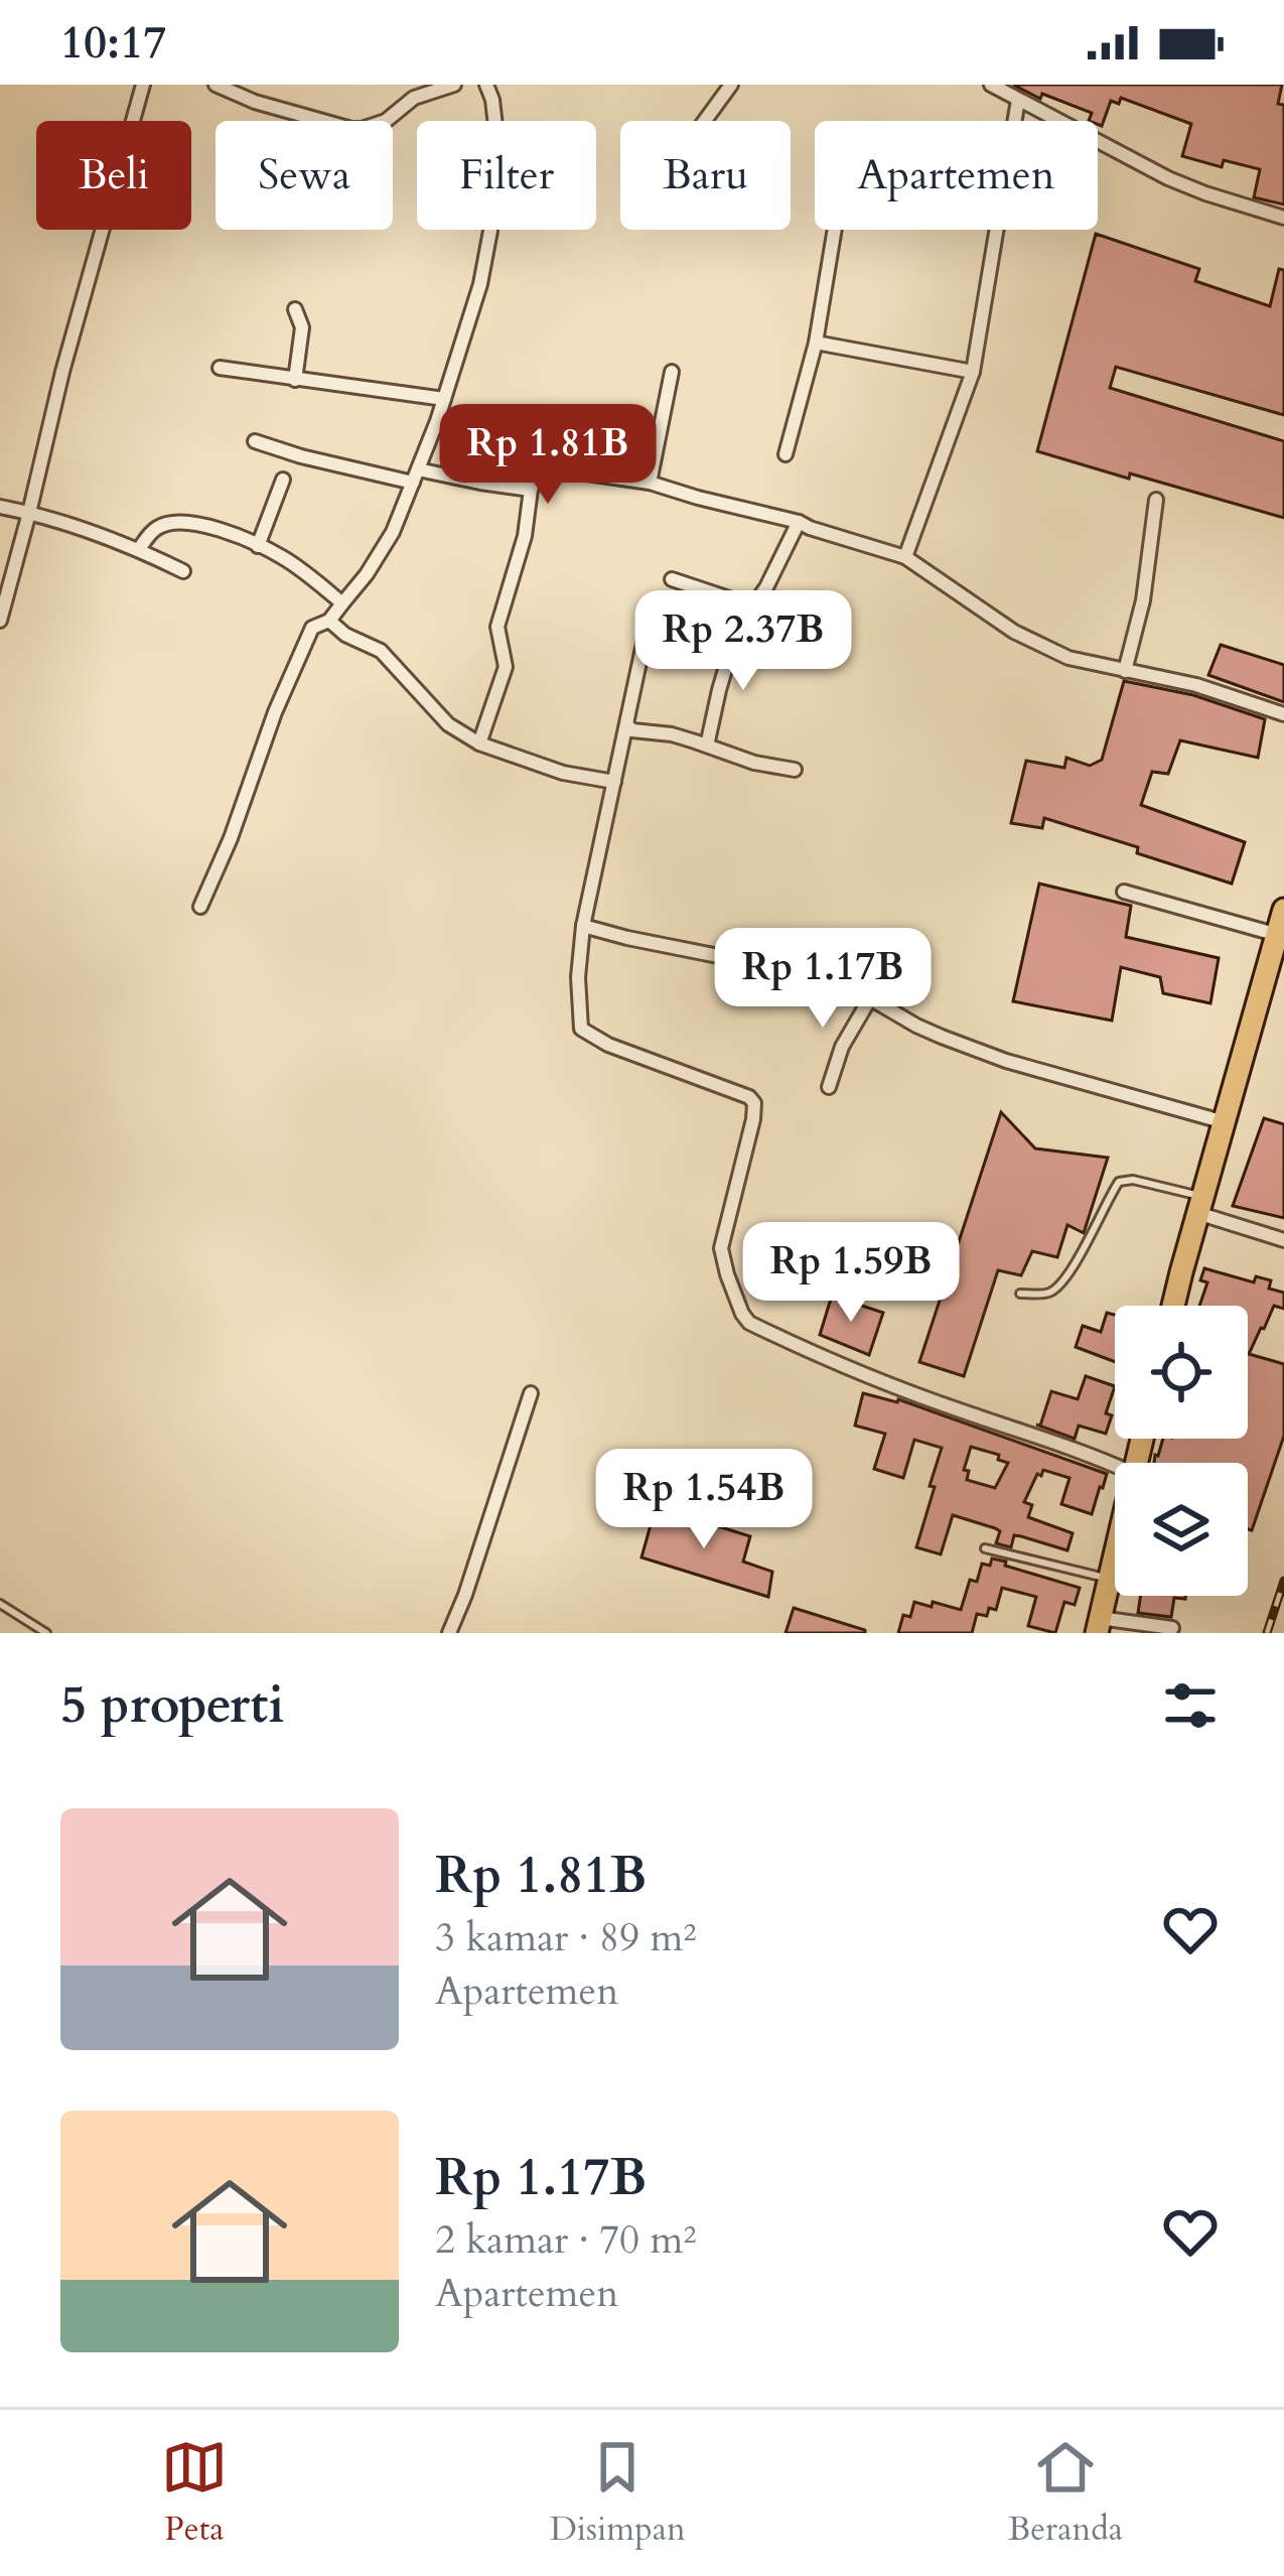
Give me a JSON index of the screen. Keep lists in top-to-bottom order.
{
  "page": {
    "status": "10:17",
    "chip": [
      "Beli",
      "Sewa",
      "Filter",
      "Baru",
      "Apartemen"
    ],
    "price": [
      "Rp 1.81B",
      "Rp 2.37B",
      "Rp 1.17B",
      "Rp 1.59B",
      "Rp 1.54B"
    ],
    "heading": "5 properti",
    "list": [
      {
        "name": "Rp 1.81B",
        "note": "3 kamar · 89 m² · Apartemen"
      },
      {
        "name": "Rp 1.17B",
        "note": "2 kamar · 70 m² · Apartemen"
      }
    ],
    "tabs": ["Peta", "Disimpan", "Beranda"]
  }
}
